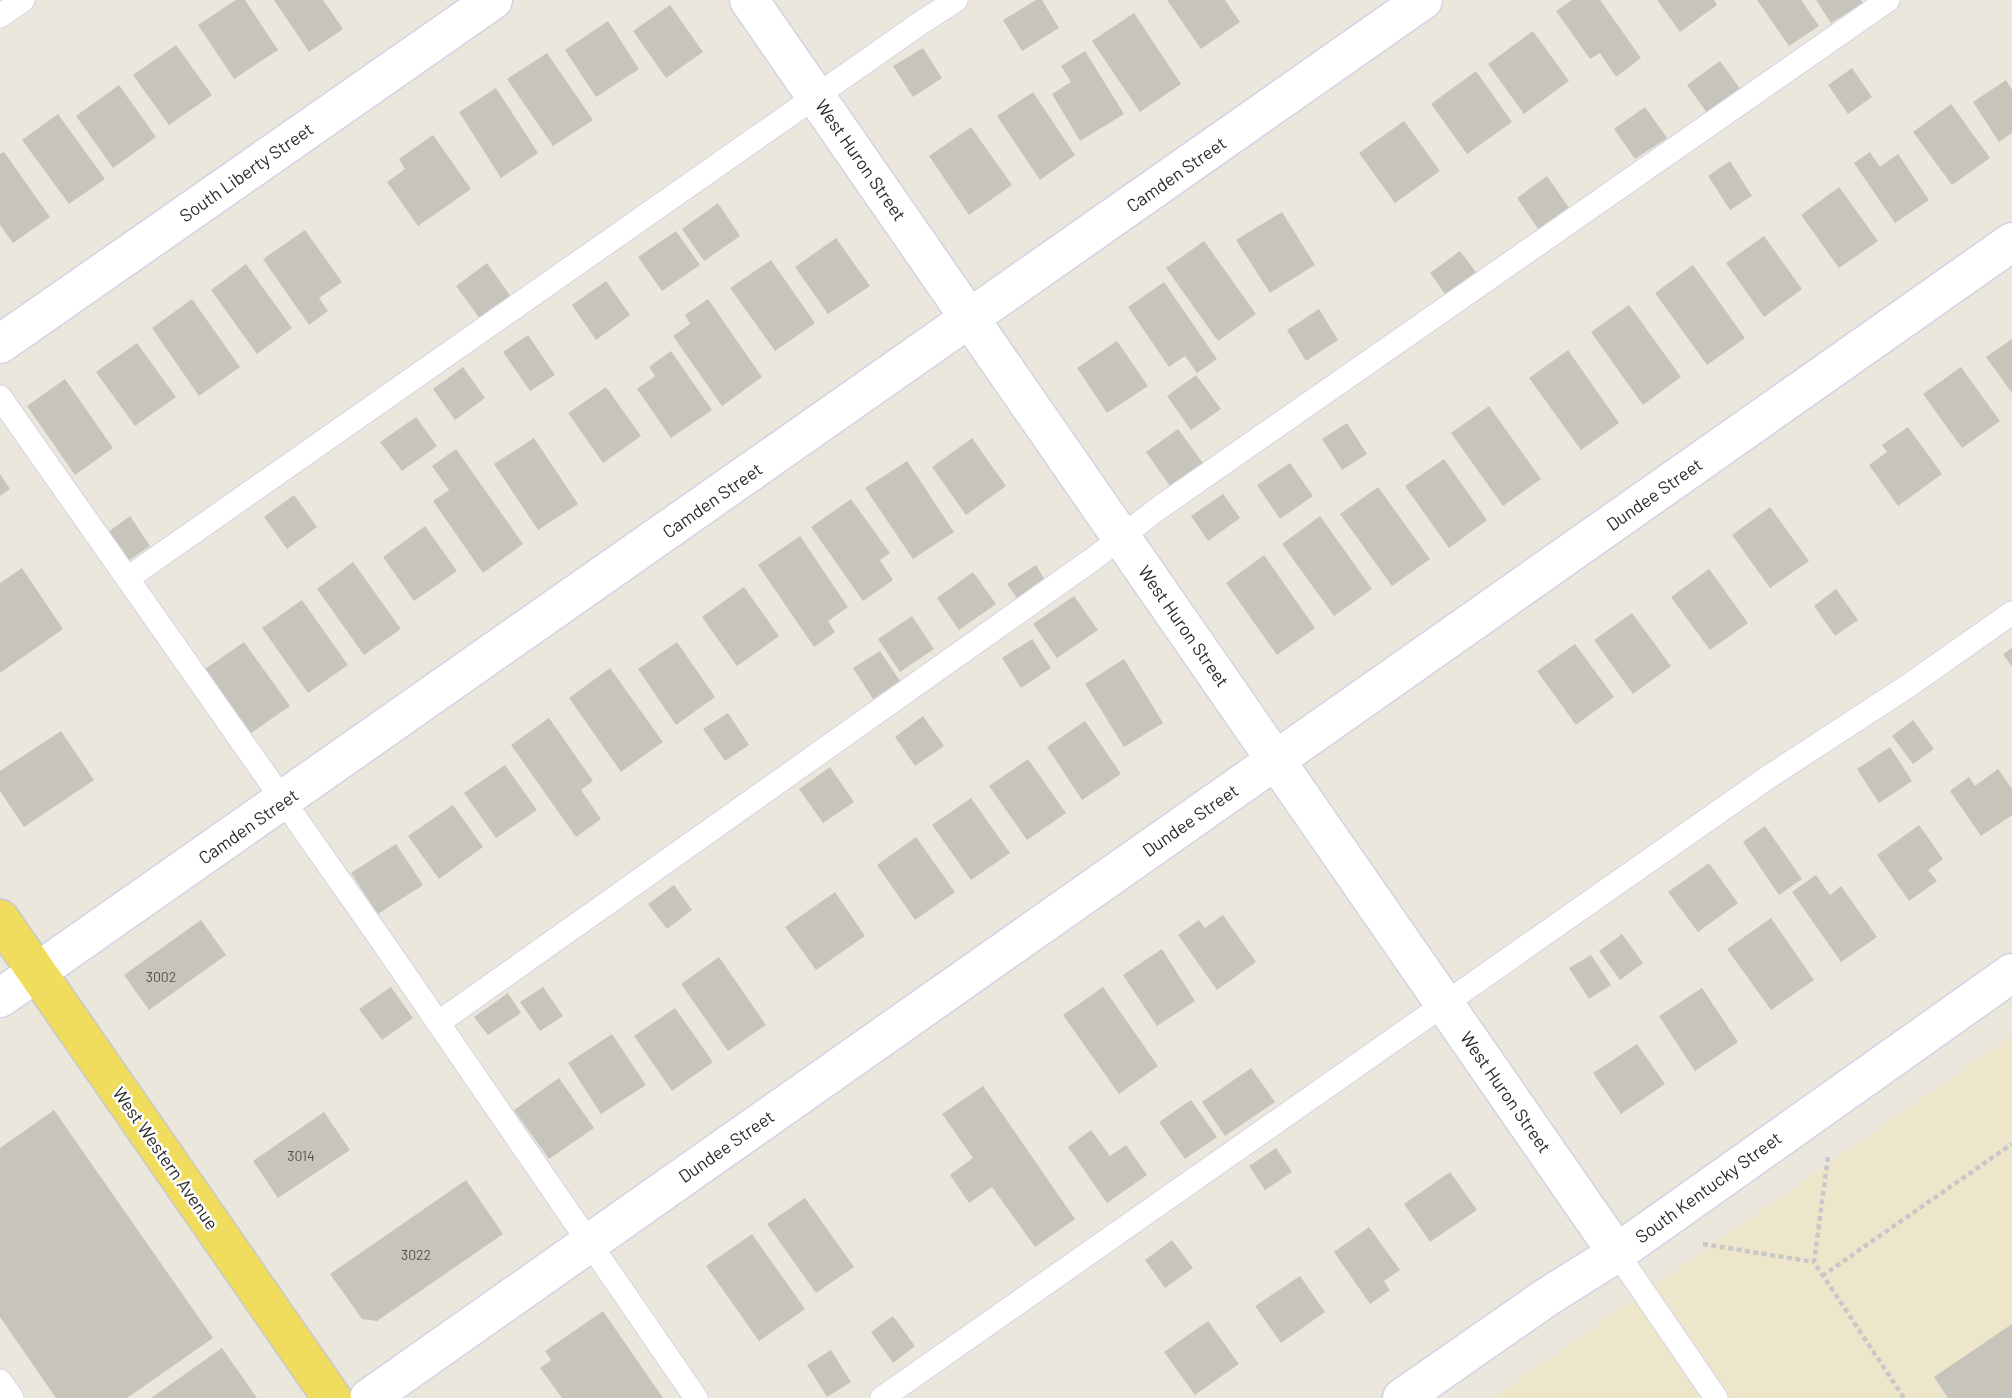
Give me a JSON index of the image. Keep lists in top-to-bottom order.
{
  "streets": {
    "main road": ["West Western Avenue"],
    "street": [
      "West Huron Street",
      "South Liberty Street",
      "Camden Street",
      "Dundee Street",
      "South Kentucky Street"
    ]
  },
  "crossings": [
    ["West Huron Street", "Camden Street"],
    ["West Huron Street", "Dundee Street"],
    ["West Huron Street", "South Kentucky Street"],
    ["Camden Street", "West Western Avenue"]
  ],
  "house_numbers": ["3002", "3014", "3022"]
}
